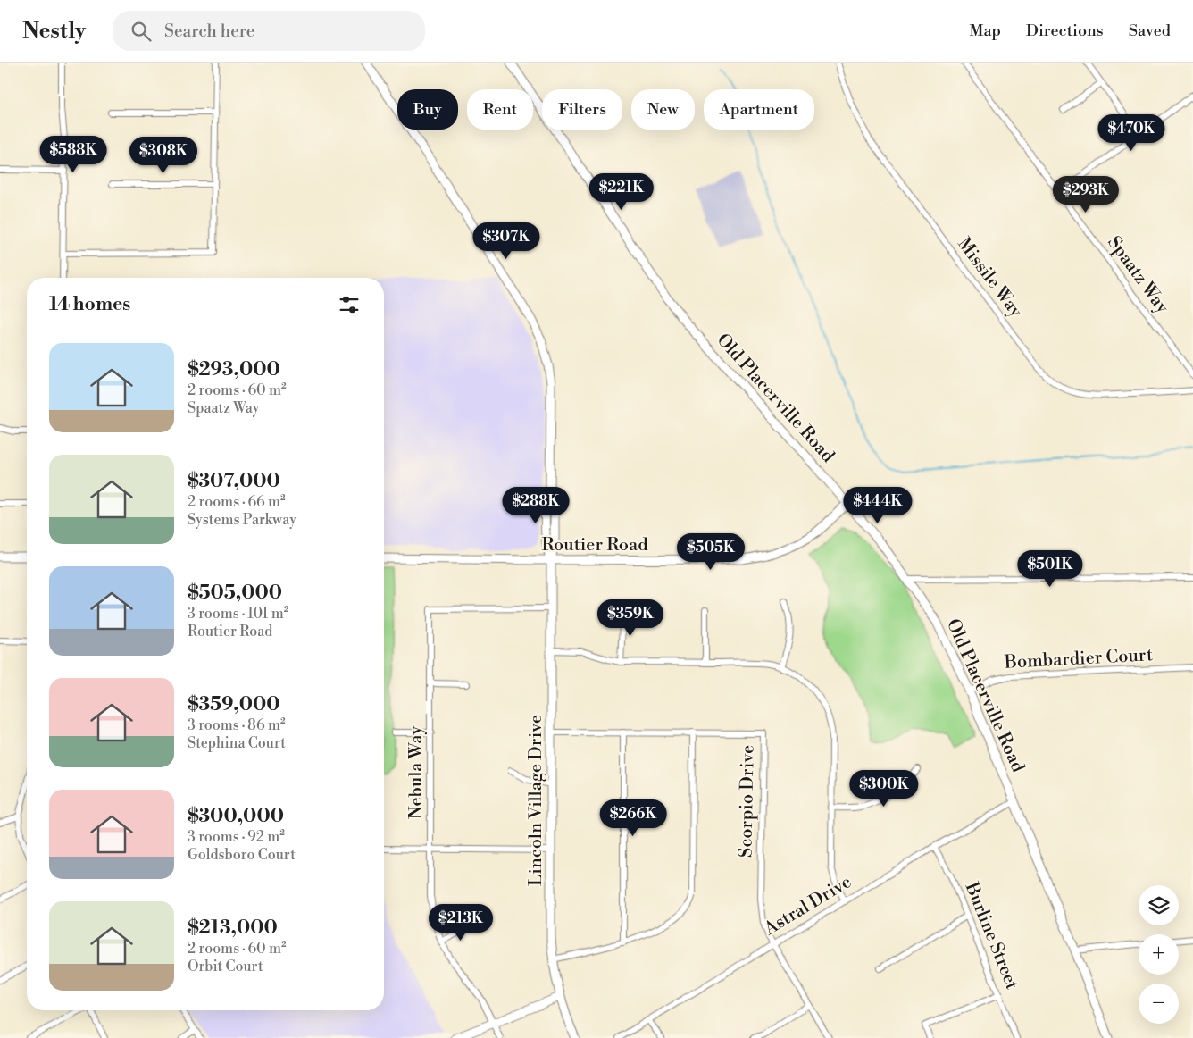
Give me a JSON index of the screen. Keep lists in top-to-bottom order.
{
  "streets": {
    "street": [
      "Spaatz Way",
      "Missile Way",
      "Old Placerville Road",
      "Routier Road",
      "Bombardier Court",
      "Nebula Way",
      "Lincoln Village Drive",
      "Scorpio Drive",
      "Astral Drive",
      "Burline Street"
    ]
  },
  "crossings": [
    ["Old Placerville Road", "Routier Road"],
    ["Old Placerville Road", "Bombardier Court"],
    ["Old Placerville Road", "Astral Drive"],
    ["Routier Road", "Lincoln Village Drive"],
    ["Nebula Way", "Lincoln Village Drive"],
    ["Lincoln Village Drive", "Scorpio Drive"],
    ["Scorpio Drive", "Astral Drive"],
    ["Astral Drive", "Burline Street"]
  ],
  "page": {
    "header": "Nestly",
    "search": "Search here",
    "nav": ["Map", "Directions", "Saved"],
    "chip": [
      "Buy",
      "Rent",
      "Filters",
      "New",
      "Apartment"
    ],
    "price": [
      "$470K",
      "$588K",
      "$308K",
      "$221K",
      "$293K",
      "$307K",
      "$288K",
      "$444K",
      "$505K",
      "$501K",
      "$359K",
      "$300K",
      "$266K",
      "$213K"
    ],
    "heading": "14 homes",
    "list": [
      {
        "name": "$293,000",
        "note": "2 rooms · 60 m² · Spaatz Way"
      },
      {
        "name": "$307,000",
        "note": "2 rooms · 66 m² · Systems Parkway"
      },
      {
        "name": "$505,000",
        "note": "3 rooms · 101 m² · Routier Road"
      },
      {
        "name": "$359,000",
        "note": "3 rooms · 86 m² · Stephina Court"
      },
      {
        "name": "$300,000",
        "note": "3 rooms · 92 m² · Goldsboro Court"
      },
      {
        "name": "$213,000",
        "note": "2 rooms · 60 m² · Orbit Court"
      }
    ],
    "map_buttons": ["+", "−"]
  }
}
